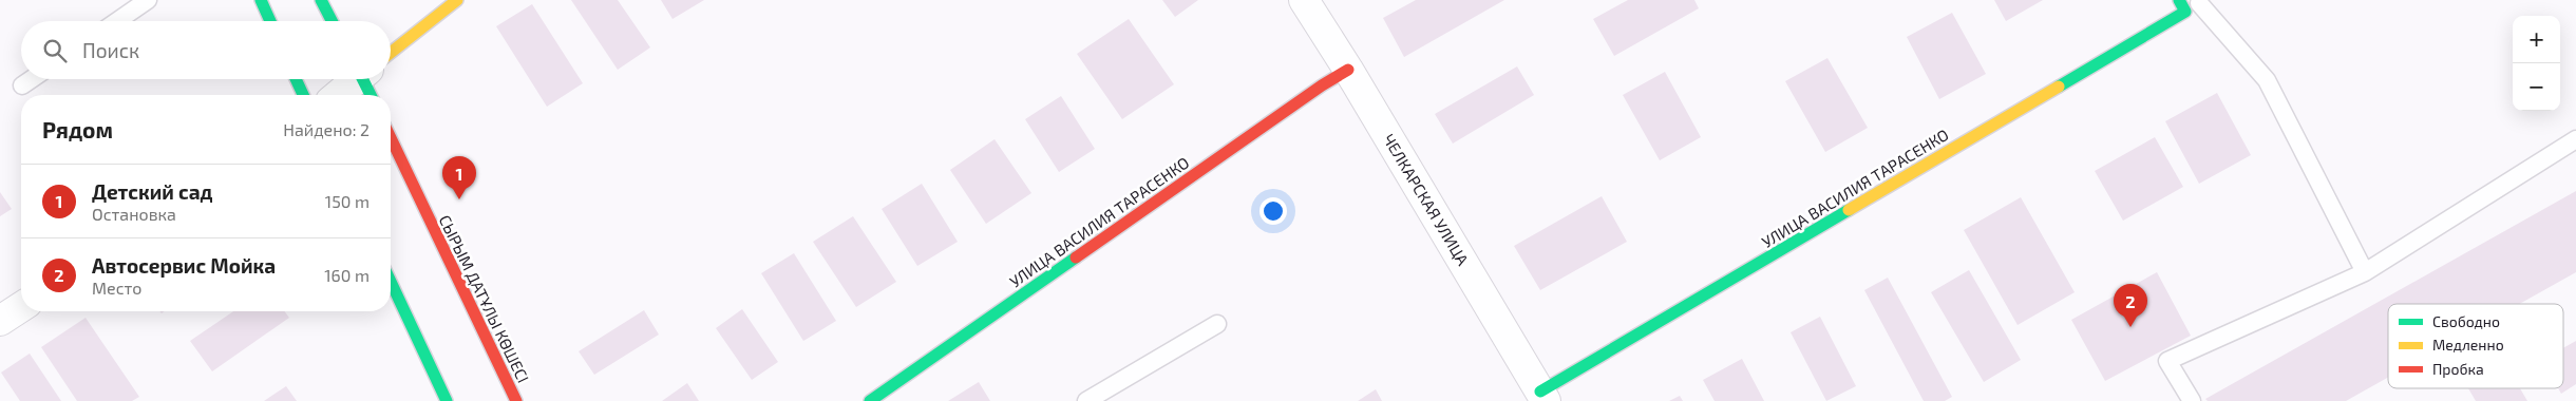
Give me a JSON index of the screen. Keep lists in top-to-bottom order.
{
  "streets": {
    "main road": ["УЛИЦА ВАСИЛИЯ ТАРАСЕНКО", "СЫРЫМ ДАТҰЛЫ КӨШЕСІ"],
    "street": ["ЧЕЛКАРСКАЯ УЛИЦА"]
  },
  "crossings": [
    ["УЛИЦА ВАСИЛИЯ ТАРАСЕНКО", "ЧЕЛКАРСКАЯ УЛИЦА"]
  ],
  "legend": ["Свободно", "Медленно", "Пробка"],
  "page": {
    "map_buttons": ["+", "−"],
    "search": "Поиск",
    "heading": ["Рядом", "Найдено: 2"],
    "pins": ["1", "2"],
    "list": [
      {
        "mark": "1",
        "name": "Детский сад",
        "note": "Остановка",
        "value": "150 m"
      },
      {
        "mark": "2",
        "name": "Автосервис Мойка",
        "note": "Место",
        "value": "160 m"
      }
    ]
  }
}
